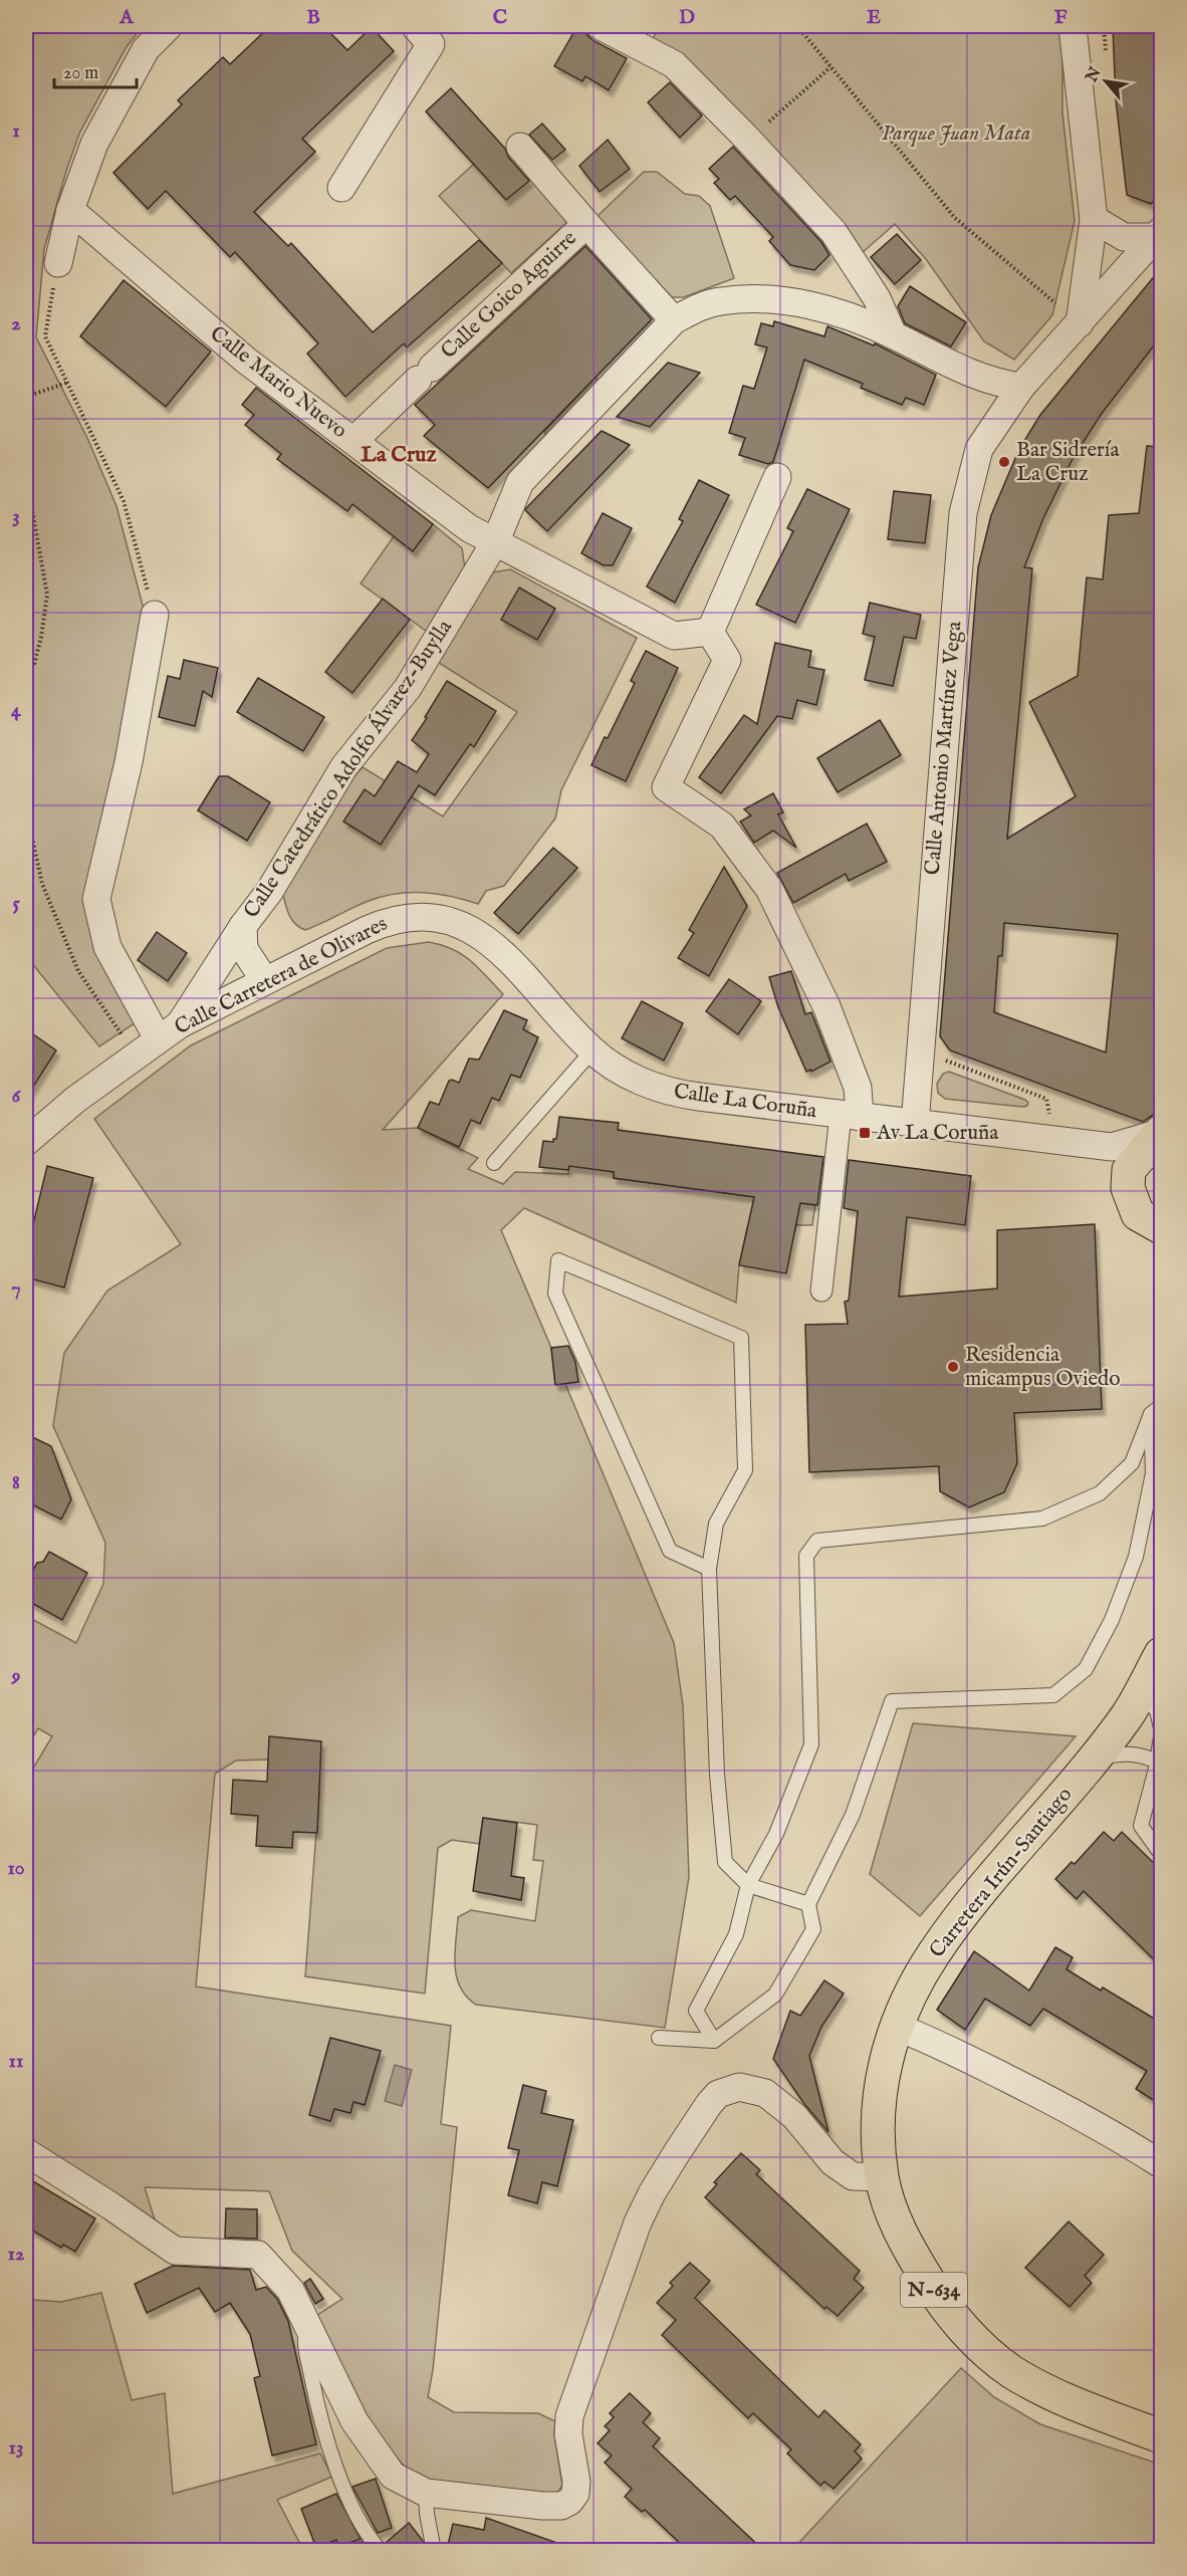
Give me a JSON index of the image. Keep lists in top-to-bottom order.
{
  "streets": {
    "highway": ["Carretera Irún-Santiago", "N-634"],
    "street": [
      "Calle Goico Aguirre",
      "Calle Mario Nuevo",
      "Calle Antonio Martínez Vega",
      "Calle Catedrático Adolfo Álvarez-Buylla",
      "Calle Carretera de Olivares",
      "Calle La Coruña"
    ]
  },
  "crossings": [
    ["Calle Goico Aguirre", "Calle Mario Nuevo"],
    ["Calle Mario Nuevo", "Calle Catedrático Adolfo Álvarez-Buylla"],
    ["Calle Antonio Martínez Vega", "Calle Catedrático Adolfo Álvarez-Buylla"],
    ["Calle Antonio Martínez Vega", "Calle La Coruña"],
    ["Calle Catedrático Adolfo Álvarez-Buylla", "Calle Carretera de Olivares"],
    ["Calle Carretera de Olivares", "Calle La Coruña"]
  ],
  "districts": ["La Cruz"],
  "parks": ["Parque Juan Mata"],
  "places": {
    "other": ["Bar Sidrería La Cruz", "Residencia micampus Oviedo"],
    "transit": ["Av La Coruña"]
  },
  "scale_bar": "20 m",
  "north": "top left",
  "grid": {
    "columns": [
      "A",
      "B",
      "C",
      "D",
      "E",
      "F"
    ],
    "rows": [
      "1",
      "2",
      "3",
      "4",
      "5",
      "6",
      "7",
      "8",
      "9",
      "10",
      "11",
      "12",
      "13"
    ]
  }
}
